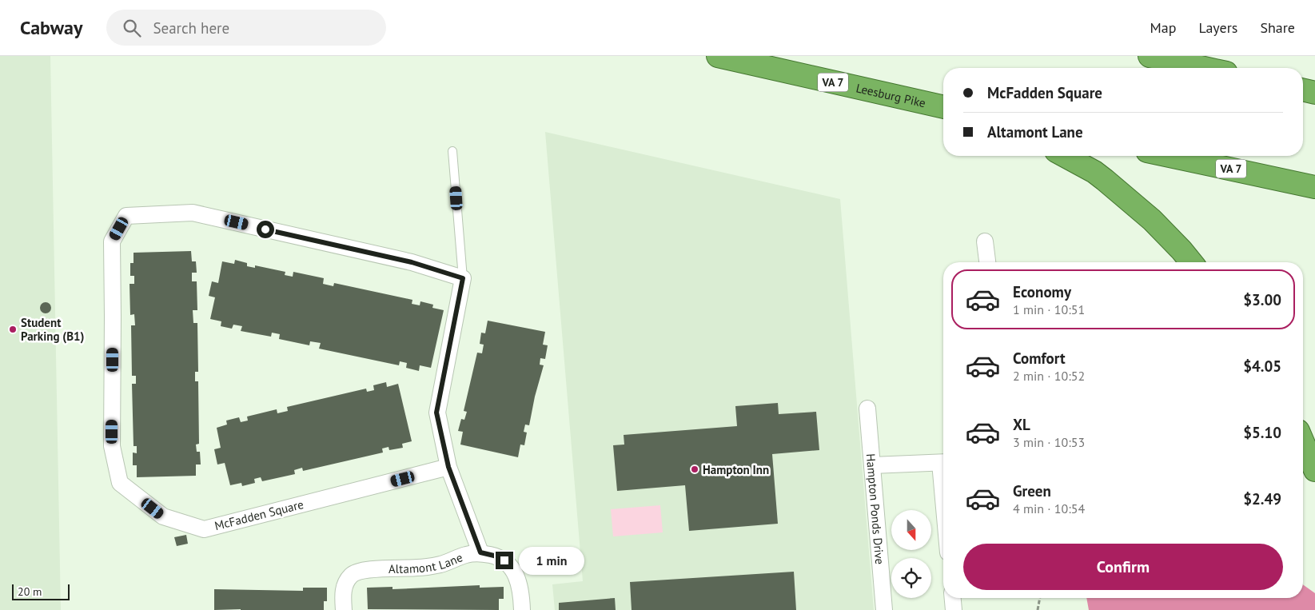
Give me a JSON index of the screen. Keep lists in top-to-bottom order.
{
  "streets": {
    "highway": ["VA 7", "Leesburg Pike"],
    "street": ["Hampton Ponds Drive", "McFadden Square", "Altamont Lane"]
  },
  "places": ["Student Parking (B1)", "Hampton Inn"],
  "scale_bar": "20 m",
  "north": "bottom",
  "page": {
    "header": "Cabway",
    "search": "Search here",
    "nav": ["Map", "Layers", "Share"],
    "banner": ["McFadden Square", "Altamont Lane"],
    "list": [
      {
        "name": "Economy",
        "note": "1 min · 10:51",
        "value": "$3.00"
      },
      {
        "name": "Comfort",
        "note": "2 min · 10:52",
        "value": "$4.05"
      },
      {
        "name": "XL",
        "note": "3 min · 10:53",
        "value": "$5.10"
      },
      {
        "name": "Green",
        "note": "4 min · 10:54",
        "value": "$2.49"
      }
    ],
    "buttons": "Confirm",
    "bubble": "1 min",
    "scale": "20 m"
  }
}
